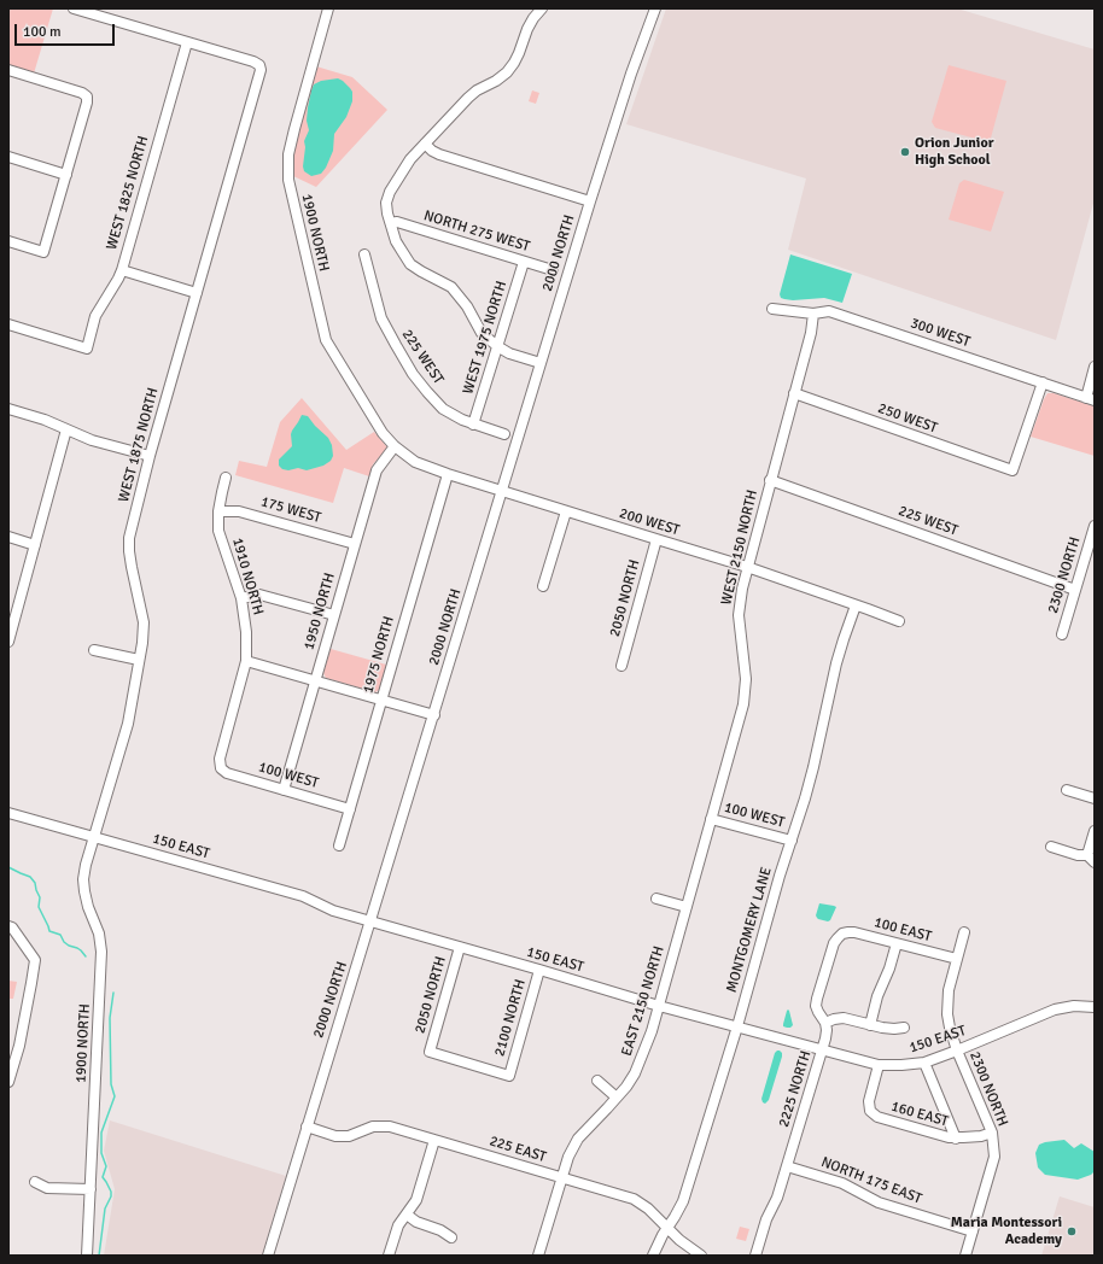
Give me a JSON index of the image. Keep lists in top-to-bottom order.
{
  "streets": {
    "street": [
      "WEST 1825 NORTH",
      "NORTH 275 WEST",
      "1900 NORTH",
      "2000 NORTH",
      "300 WEST",
      "WEST 1975 NORTH",
      "225 WEST",
      "250 WEST",
      "WEST 1875 NORTH",
      "175 WEST",
      "200 WEST",
      "WEST 2150 NORTH",
      "2300 NORTH",
      "1910 NORTH",
      "2050 NORTH",
      "1950 NORTH",
      "1975 NORTH",
      "100 WEST",
      "150 EAST",
      "MONTGOMERY LANE",
      "100 EAST",
      "EAST 2150 NORTH",
      "2100 NORTH",
      "2225 NORTH",
      "160 EAST",
      "225 EAST",
      "NORTH 175 EAST"
    ]
  },
  "crossings": [
    ["WEST 1825 NORTH", "WEST 1875 NORTH"],
    ["NORTH 275 WEST", "WEST 1975 NORTH"],
    ["1900 NORTH", "WEST 1875 NORTH"],
    ["1900 NORTH", "200 WEST"],
    ["1900 NORTH", "1950 NORTH"],
    ["1900 NORTH", "150 EAST"],
    ["2000 NORTH", "200 WEST"],
    ["2000 NORTH", "150 EAST"],
    ["2000 NORTH", "225 EAST"],
    ["300 WEST", "250 WEST"],
    ["300 WEST", "WEST 2150 NORTH"],
    ["WEST 1975 NORTH", "225 WEST"],
    ["225 WEST", "WEST 2150 NORTH"],
    ["225 WEST", "2300 NORTH"],
    ["250 WEST", "WEST 2150 NORTH"],
    ["WEST 1875 NORTH", "150 EAST"],
    ["175 WEST", "1910 NORTH"],
    ["175 WEST", "1950 NORTH"],
    ["200 WEST", "WEST 2150 NORTH"],
    ["200 WEST", "2050 NORTH"],
    ["200 WEST", "1950 NORTH"],
    ["200 WEST", "1975 NORTH"],
    ["200 WEST", "MONTGOMERY LANE"],
    ["WEST 2150 NORTH", "100 WEST"],
    ["WEST 2150 NORTH", "EAST 2150 NORTH"],
    ["2300 NORTH", "150 EAST"],
    ["2300 NORTH", "100 EAST"],
    ["2300 NORTH", "160 EAST"],
    ["2300 NORTH", "NORTH 175 EAST"],
    ["1910 NORTH", "100 WEST"],
    ["2050 NORTH", "150 EAST"],
    ["2050 NORTH", "2100 NORTH"],
    ["1950 NORTH", "100 WEST"],
    ["1975 NORTH", "100 WEST"],
    ["100 WEST", "MONTGOMERY LANE"],
    ["100 WEST", "EAST 2150 NORTH"],
    ["150 EAST", "MONTGOMERY LANE"],
    ["150 EAST", "EAST 2150 NORTH"],
    ["150 EAST", "2100 NORTH"],
    ["150 EAST", "2225 NORTH"],
    ["150 EAST", "160 EAST"],
    ["MONTGOMERY LANE", "225 EAST"],
    ["100 EAST", "2225 NORTH"],
    ["EAST 2150 NORTH", "225 EAST"],
    ["2225 NORTH", "NORTH 175 EAST"]
  ],
  "places": ["Orion Junior High School", "Maria Montessori Academy"],
  "scale_bar": "100 m"
}
